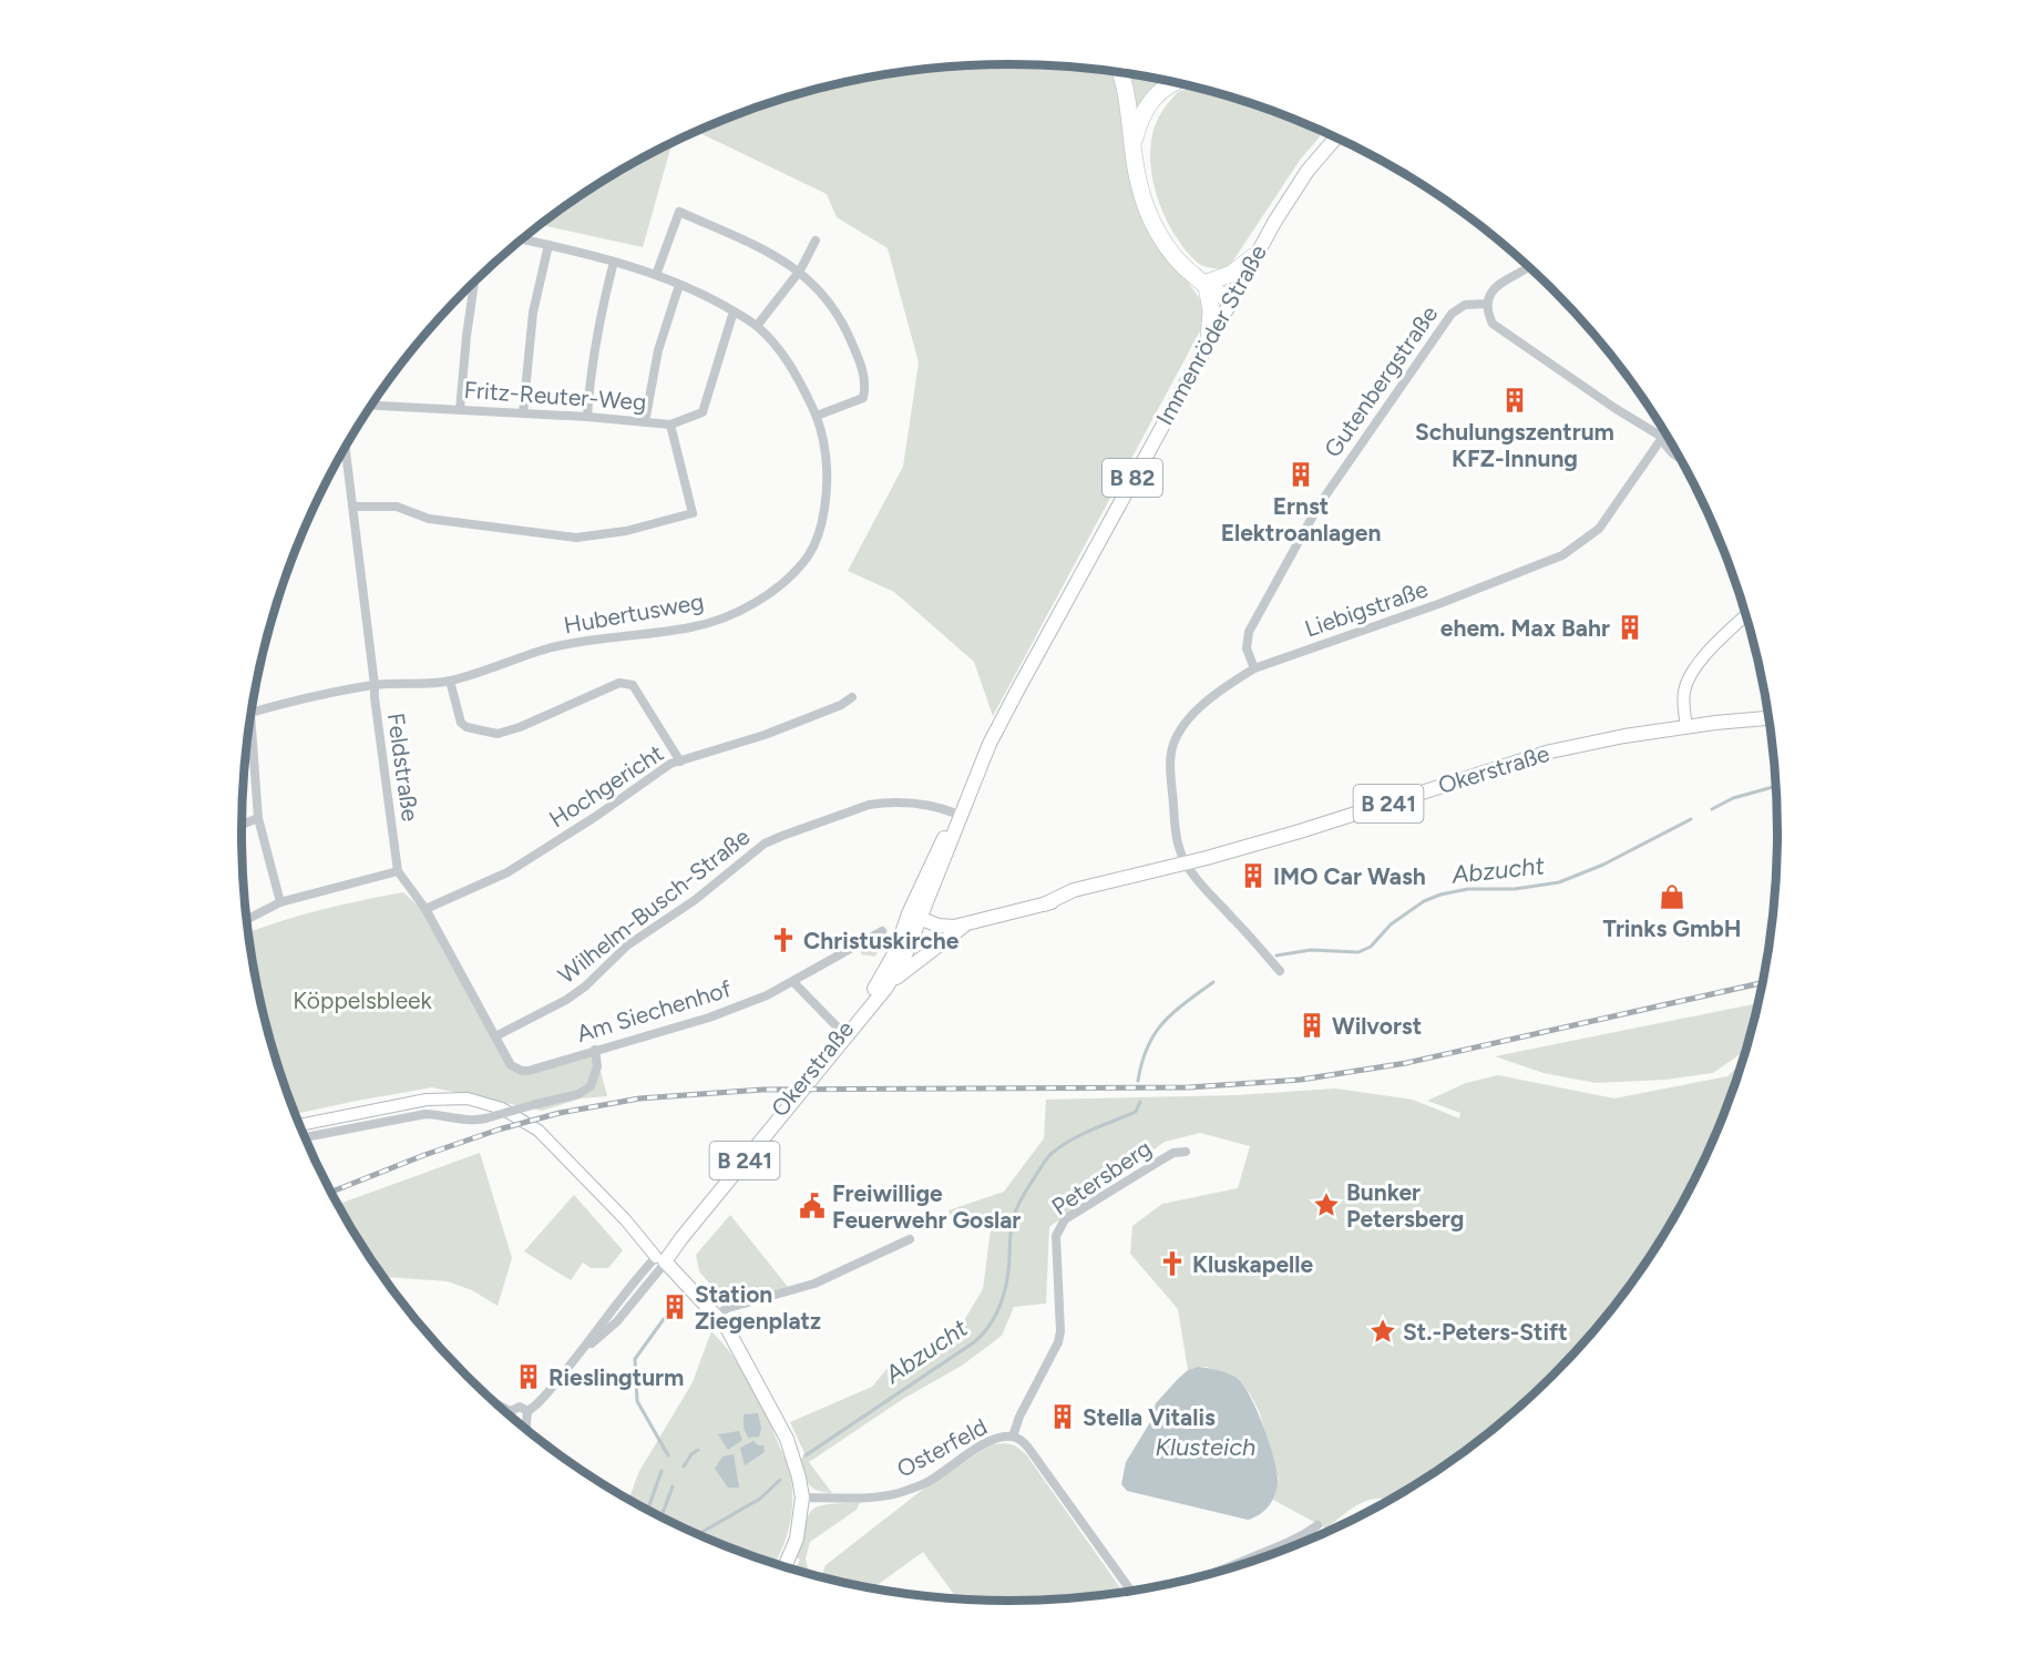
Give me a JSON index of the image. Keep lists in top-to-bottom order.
{
  "streets": {
    "main road": [
      "Immenröder Straße",
      "B 82",
      "Okerstraße",
      "B 241"
    ],
    "street": [
      "Gutenbergstraße",
      "Fritz-Reuter-Weg",
      "Liebigstraße",
      "Hubertusweg",
      "Feldstraße",
      "Hochgericht",
      "Wilhelm-Busch-Straße",
      "Am Siechenhof",
      "Petersberg",
      "Osterfeld"
    ]
  },
  "crossings": [
    ["Immenröder Straße", "B 82"],
    ["Immenröder Straße", "Okerstraße"],
    ["Immenröder Straße", "Wilhelm-Busch-Straße"],
    ["Gutenbergstraße", "Liebigstraße"],
    ["Fritz-Reuter-Weg", "Feldstraße"],
    ["B 82", "Okerstraße"],
    ["Liebigstraße", "Okerstraße"],
    ["Hubertusweg", "Feldstraße"],
    ["Feldstraße", "Hochgericht"],
    ["Feldstraße", "Wilhelm-Busch-Straße"],
    ["Feldstraße", "Am Siechenhof"],
    ["Okerstraße", "B 241"],
    ["Petersberg", "Osterfeld"]
  ],
  "water": ["Abzucht", "Klusteich"],
  "parks": ["Köppelsbleek"],
  "places": {
    "building": [
      "Schulungszentrum KFZ-Innung",
      "Ernst Elektroanlagen",
      "ehem. Max Bahr",
      "IMO Car Wash",
      "Wilvorst",
      "Station Ziegenplatz",
      "Rieslingturm",
      "Stella Vitalis"
    ],
    "shop": ["Trinks GmbH"],
    "church": ["Christuskirche", "Kluskapelle"],
    "place": ["Bunker Petersberg", "St.-Peters-Stift"],
    "public building": ["Freiwillige Feuerwehr Goslar"]
  }
}
